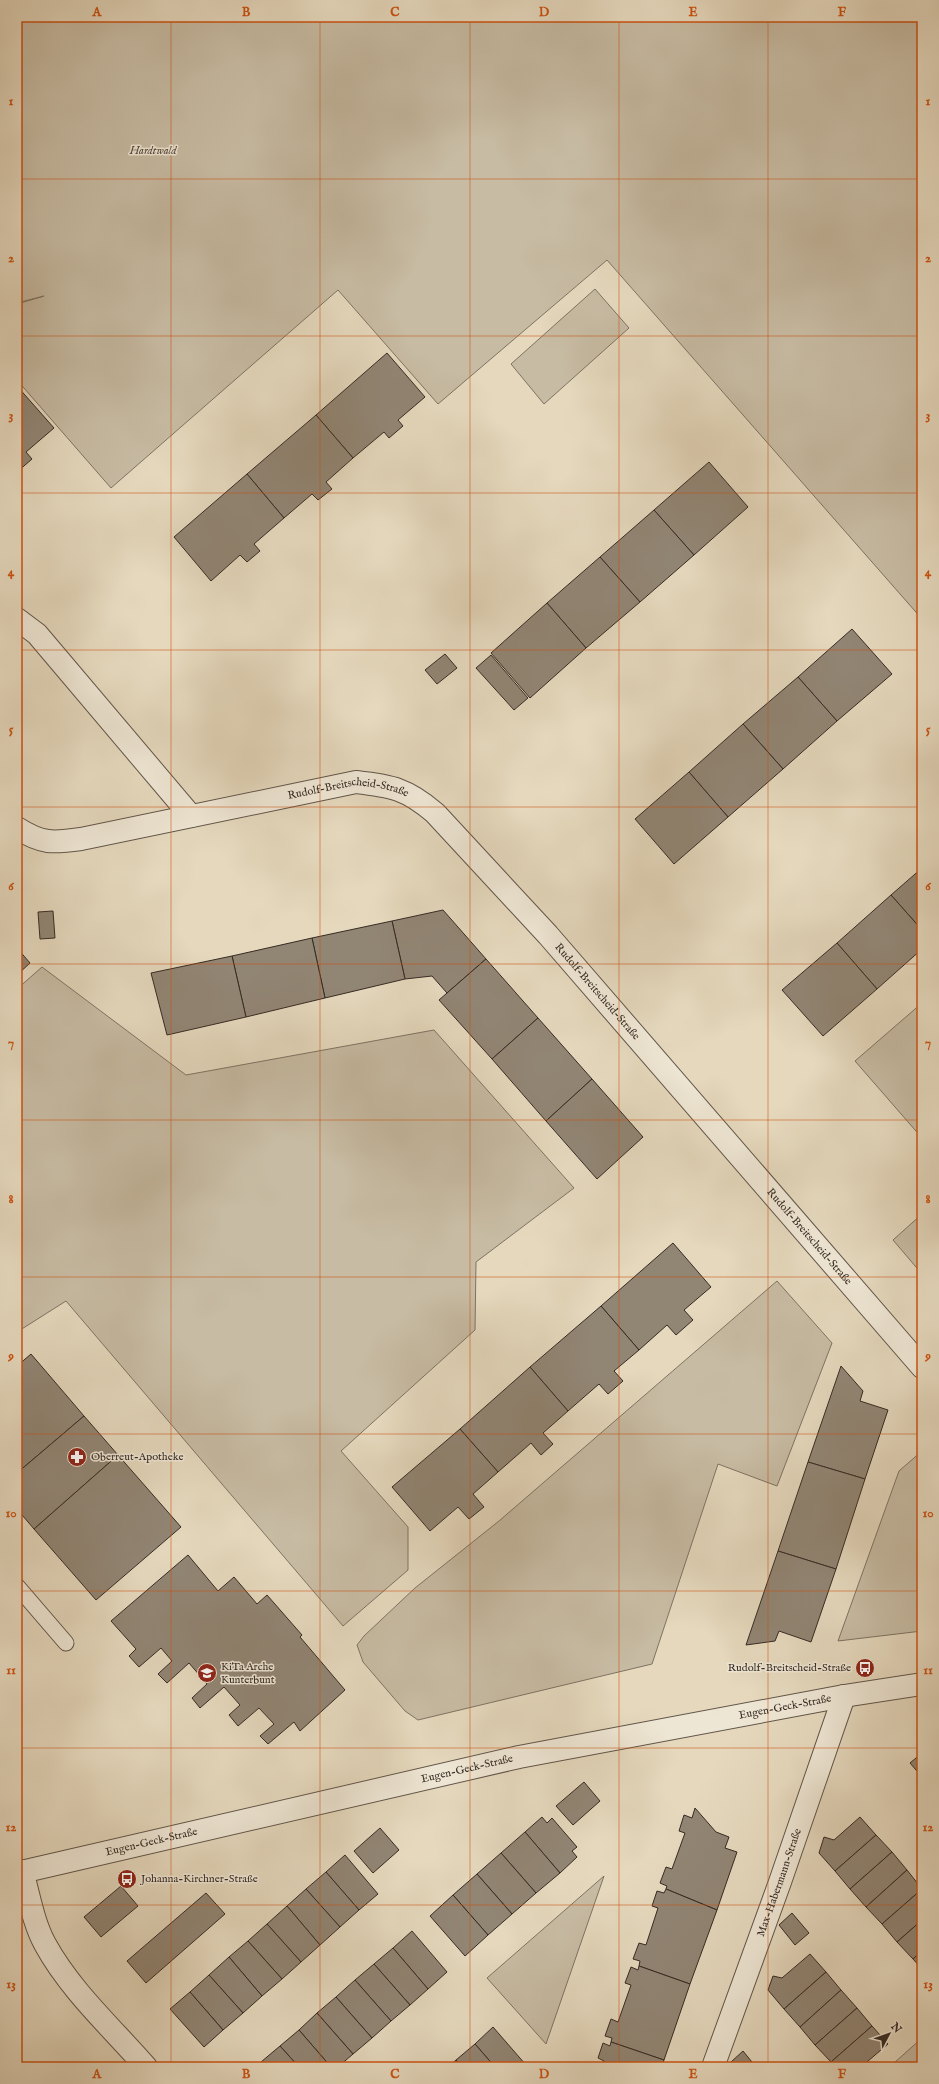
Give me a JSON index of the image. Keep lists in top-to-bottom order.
{
  "streets": {
    "street": ["Rudolf-Breitscheid-Straße", "Eugen-Geck-Straße", "Max-Habermann-Straße"]
  },
  "crossings": [
    ["Eugen-Geck-Straße", "Max-Habermann-Straße"]
  ],
  "parks": ["Hardtwald"],
  "places": {
    "pharmacy": ["Oberreut-Apotheke"],
    "bus stop": ["Rudolf-Breitscheid-Straße", "Johanna-Kirchner-Straße"],
    "school or university": ["KiTa Arche Kunterbunt"]
  },
  "north": "top right",
  "grid": {
    "columns": [
      "A",
      "B",
      "C",
      "D",
      "E",
      "F"
    ],
    "rows": [
      "1",
      "2",
      "3",
      "4",
      "5",
      "6",
      "7",
      "8",
      "9",
      "10",
      "11",
      "12",
      "13"
    ]
  }
}
